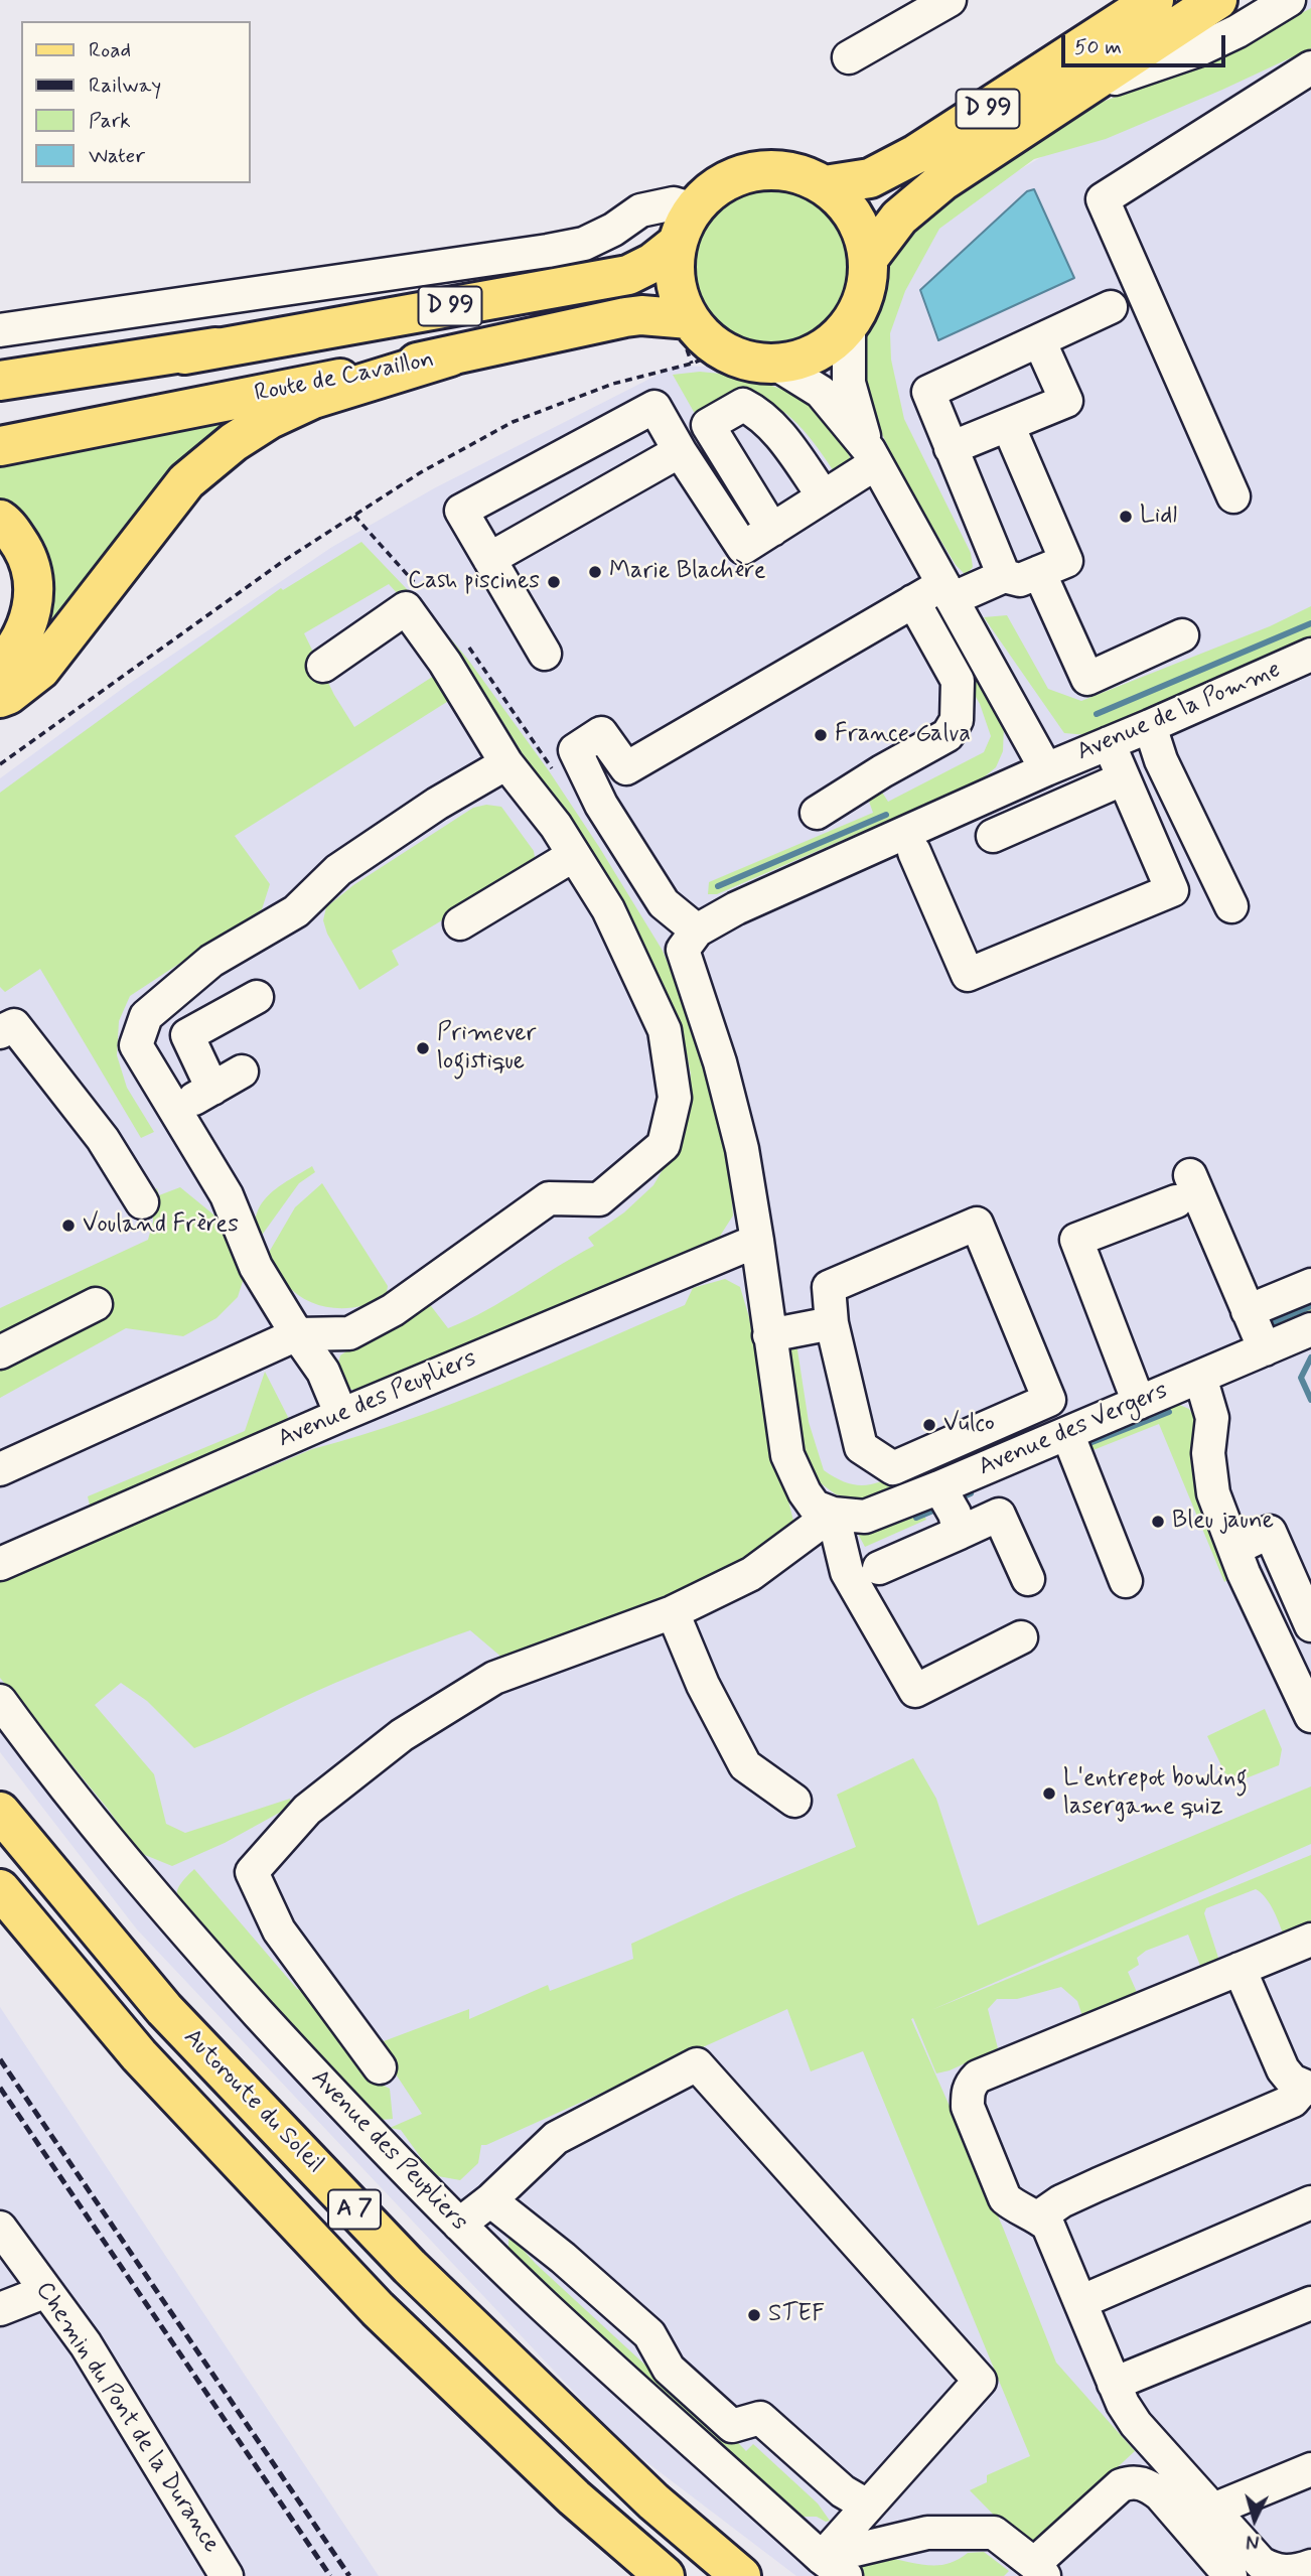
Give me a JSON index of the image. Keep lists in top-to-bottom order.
{
  "streets": {
    "main road": [
      "D 99",
      "Route de Cavaillon",
      "Autoroute du Soleil",
      "A 7"
    ],
    "street": [
      "Avenue de la Pomme",
      "Avenue des Peupliers",
      "Avenue des Vergers",
      "Chemin du Pont de la Durance"
    ]
  },
  "crossings": [
    ["D 99", "Route de Cavaillon"]
  ],
  "places": [
    "Lidl",
    "Marie Blachère",
    "Cash piscines",
    "France Galva",
    "Primever logistique",
    "Vouland Frères",
    "Vulco",
    "Bleu jaune",
    "L'entrepot bowling lasergame quiz",
    "STEF"
  ],
  "legend": [
    "Road",
    "Railway",
    "Park",
    "Water"
  ],
  "scale_bar": "50 m",
  "north": "bottom"
}
